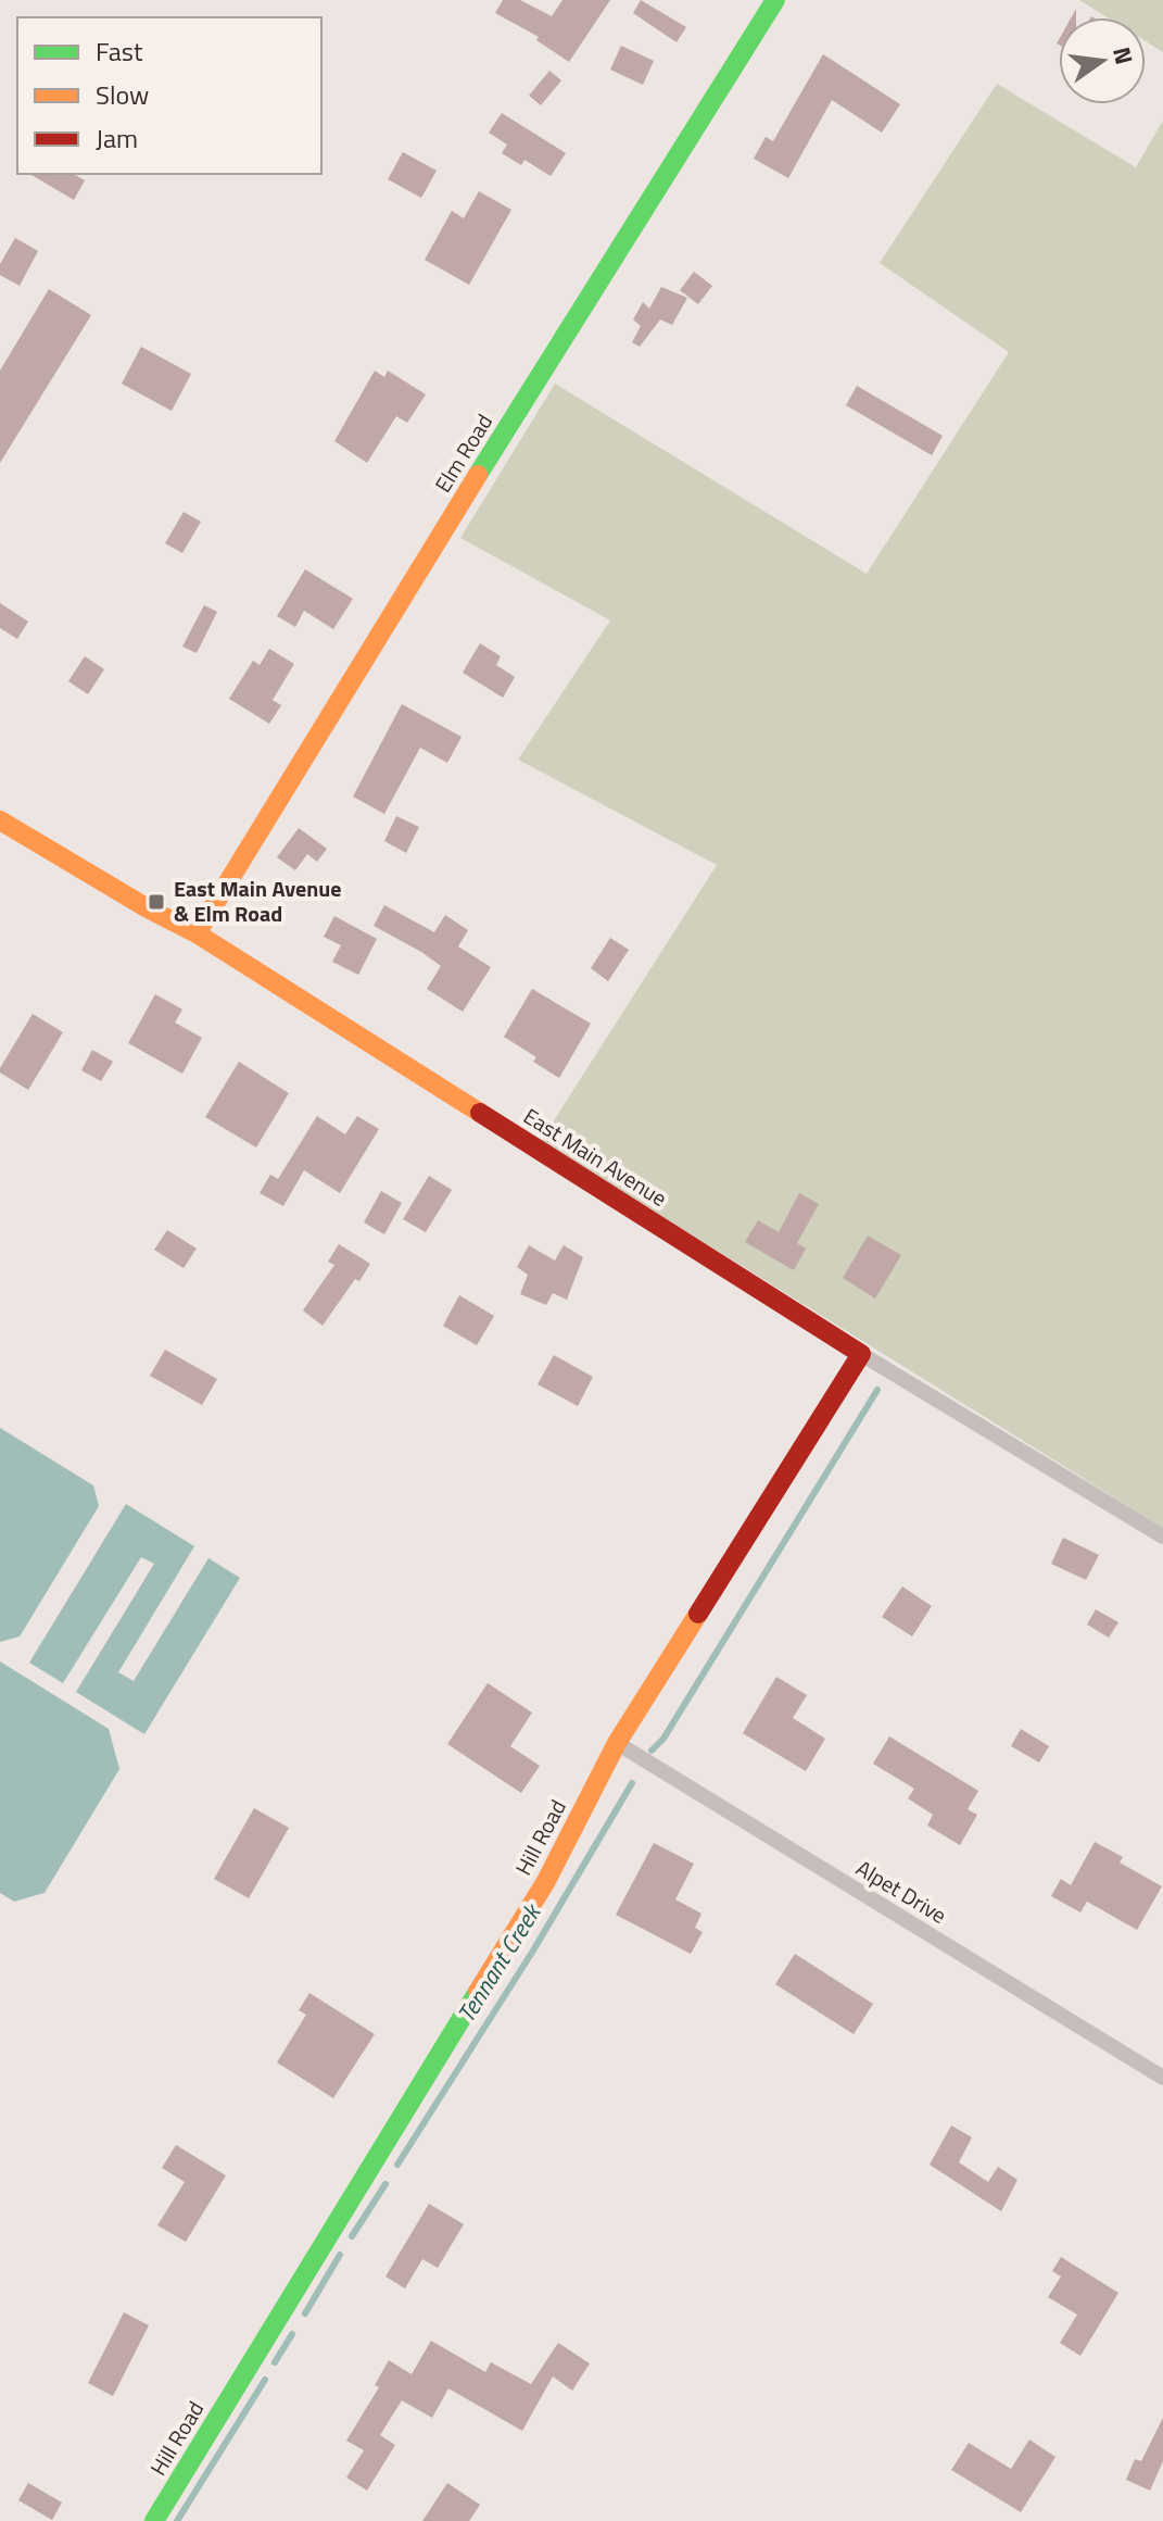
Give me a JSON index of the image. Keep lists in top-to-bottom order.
{
  "streets": {
    "street": [
      "Elm Road",
      "East Main Avenue",
      "Hill Road",
      "Alpet Drive"
    ]
  },
  "crossings": [
    ["Elm Road", "East Main Avenue"],
    ["East Main Avenue", "Hill Road"],
    ["Hill Road", "Alpet Drive"]
  ],
  "water": ["Tennant Creek"],
  "places": {
    "transit": ["East Main Avenue & Elm Road"]
  },
  "legend": ["Fast", "Slow", "Jam"],
  "north": "right"
}
